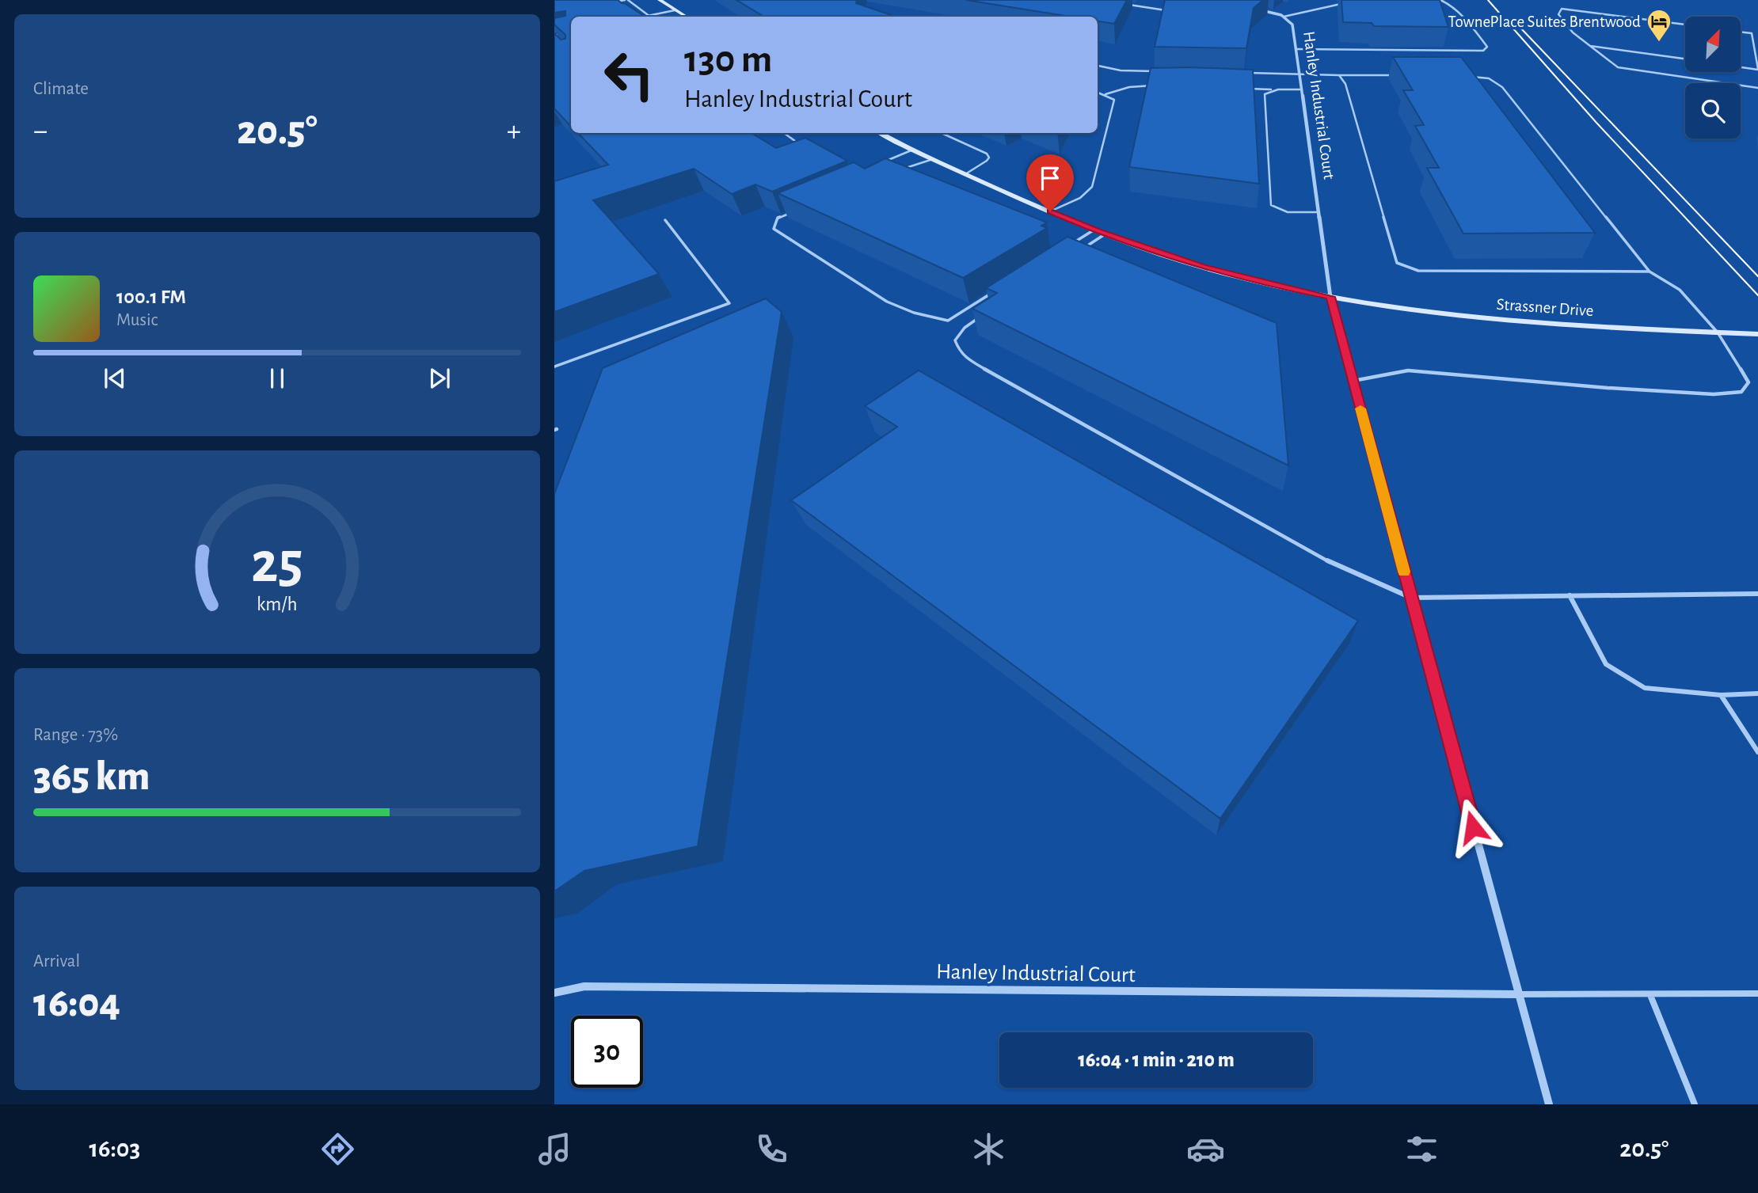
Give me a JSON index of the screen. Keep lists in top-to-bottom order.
{
  "streets": {
    "street": ["Hanley Industrial Court", "Strassner Drive"]
  },
  "crossings": [
    ["Hanley Industrial Court", "Strassner Drive"]
  ],
  "places": {
    "hotel": ["TownePlace Suites Brentwood"]
  },
  "north": "top right",
  "page": {
    "tile": [
      "Climate",
      ["Range · 73%", "365 km"],
      ["Arrival", "16:04"]
    ],
    "turn": ["130 m", "Hanley Industrial Court"],
    "heat": ["−", "20.5°", "+"],
    "song": ["100.1 FM", "Music"],
    "limit": "30",
    "trip": "16:04 · 1 min · 210 m",
    "tabs": ["16:03", "20.5°"],
    "gauge": ["25", "km/h"]
  }
}
